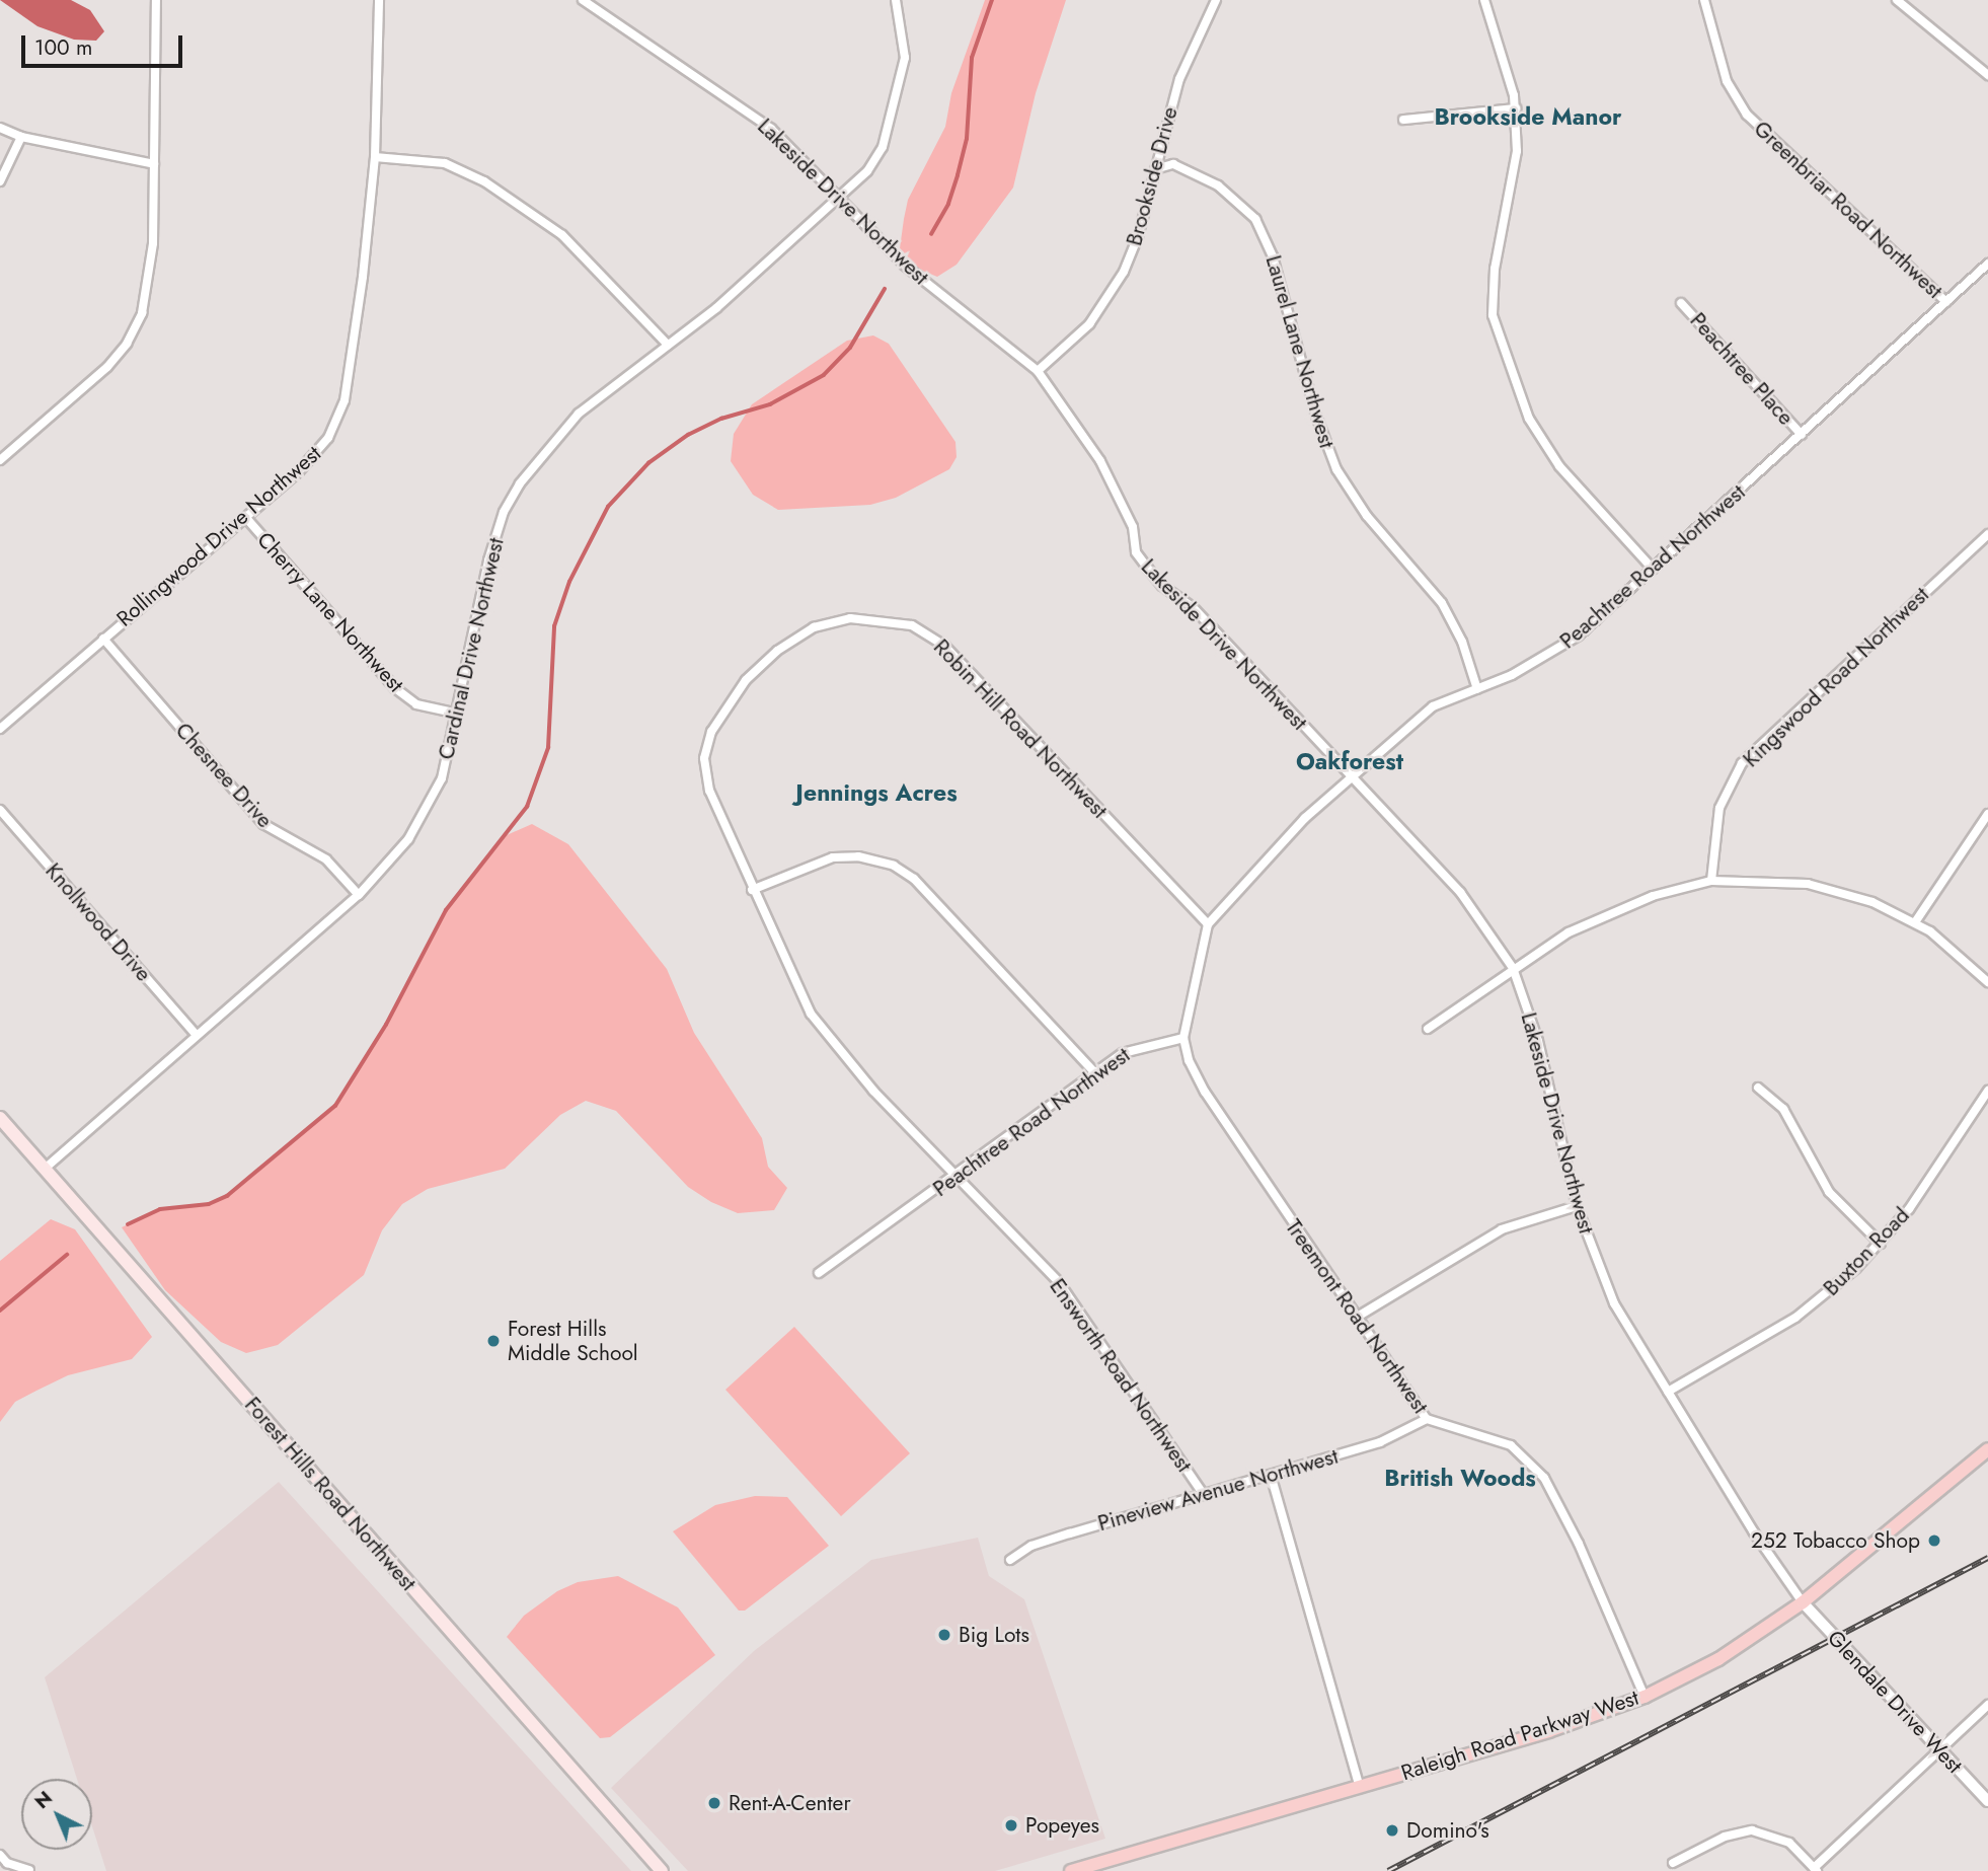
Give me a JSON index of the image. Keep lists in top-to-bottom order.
{
  "streets": {
    "main road": ["Forest Hills Road Northwest", "Raleigh Road Parkway West"],
    "street": [
      "Brookside Drive",
      "Lakeside Drive Northwest",
      "Greenbriar Road Northwest",
      "Laurel Lane Northwest",
      "Peachtree Place",
      "Rollingwood Drive Northwest",
      "Peachtree Road Northwest",
      "Cherry Lane Northwest",
      "Cardinal Drive Northwest",
      "Kingswood Road Northwest",
      "Robin Hill Road Northwest",
      "Chesnee Drive",
      "Knollwood Drive",
      "Buxton Road",
      "Treemont Road Northwest",
      "Ensworth Road Northwest",
      "Pineview Avenue Northwest",
      "Glendale Drive West"
    ]
  },
  "crossings": [
    ["Brookside Drive", "Lakeside Drive Northwest"],
    ["Brookside Drive", "Laurel Lane Northwest"],
    ["Lakeside Drive Northwest", "Peachtree Road Northwest"],
    ["Lakeside Drive Northwest", "Cardinal Drive Northwest"],
    ["Lakeside Drive Northwest", "Buxton Road"],
    ["Lakeside Drive Northwest", "Glendale Drive West"],
    ["Lakeside Drive Northwest", "Raleigh Road Parkway West"],
    ["Greenbriar Road Northwest", "Peachtree Road Northwest"],
    ["Laurel Lane Northwest", "Peachtree Road Northwest"],
    ["Peachtree Place", "Peachtree Road Northwest"],
    ["Rollingwood Drive Northwest", "Cherry Lane Northwest"],
    ["Rollingwood Drive Northwest", "Chesnee Drive"],
    ["Peachtree Road Northwest", "Robin Hill Road Northwest"],
    ["Peachtree Road Northwest", "Treemont Road Northwest"],
    ["Peachtree Road Northwest", "Ensworth Road Northwest"],
    ["Cherry Lane Northwest", "Cardinal Drive Northwest"],
    ["Cardinal Drive Northwest", "Chesnee Drive"],
    ["Cardinal Drive Northwest", "Knollwood Drive"],
    ["Cardinal Drive Northwest", "Forest Hills Road Northwest"],
    ["Robin Hill Road Northwest", "Ensworth Road Northwest"],
    ["Treemont Road Northwest", "Pineview Avenue Northwest"],
    ["Treemont Road Northwest", "Raleigh Road Parkway West"],
    ["Ensworth Road Northwest", "Pineview Avenue Northwest"],
    ["Glendale Drive West", "Raleigh Road Parkway West"]
  ],
  "districts": [
    "Brookside Manor",
    "Oakforest",
    "Jennings Acres",
    "British Woods"
  ],
  "places": [
    "Forest Hills Middle School",
    "252 Tobacco Shop",
    "Big Lots",
    "Rent-A-Center",
    "Popeyes",
    "Domino's"
  ],
  "scale_bar": "100 m",
  "north": "top left"
}
